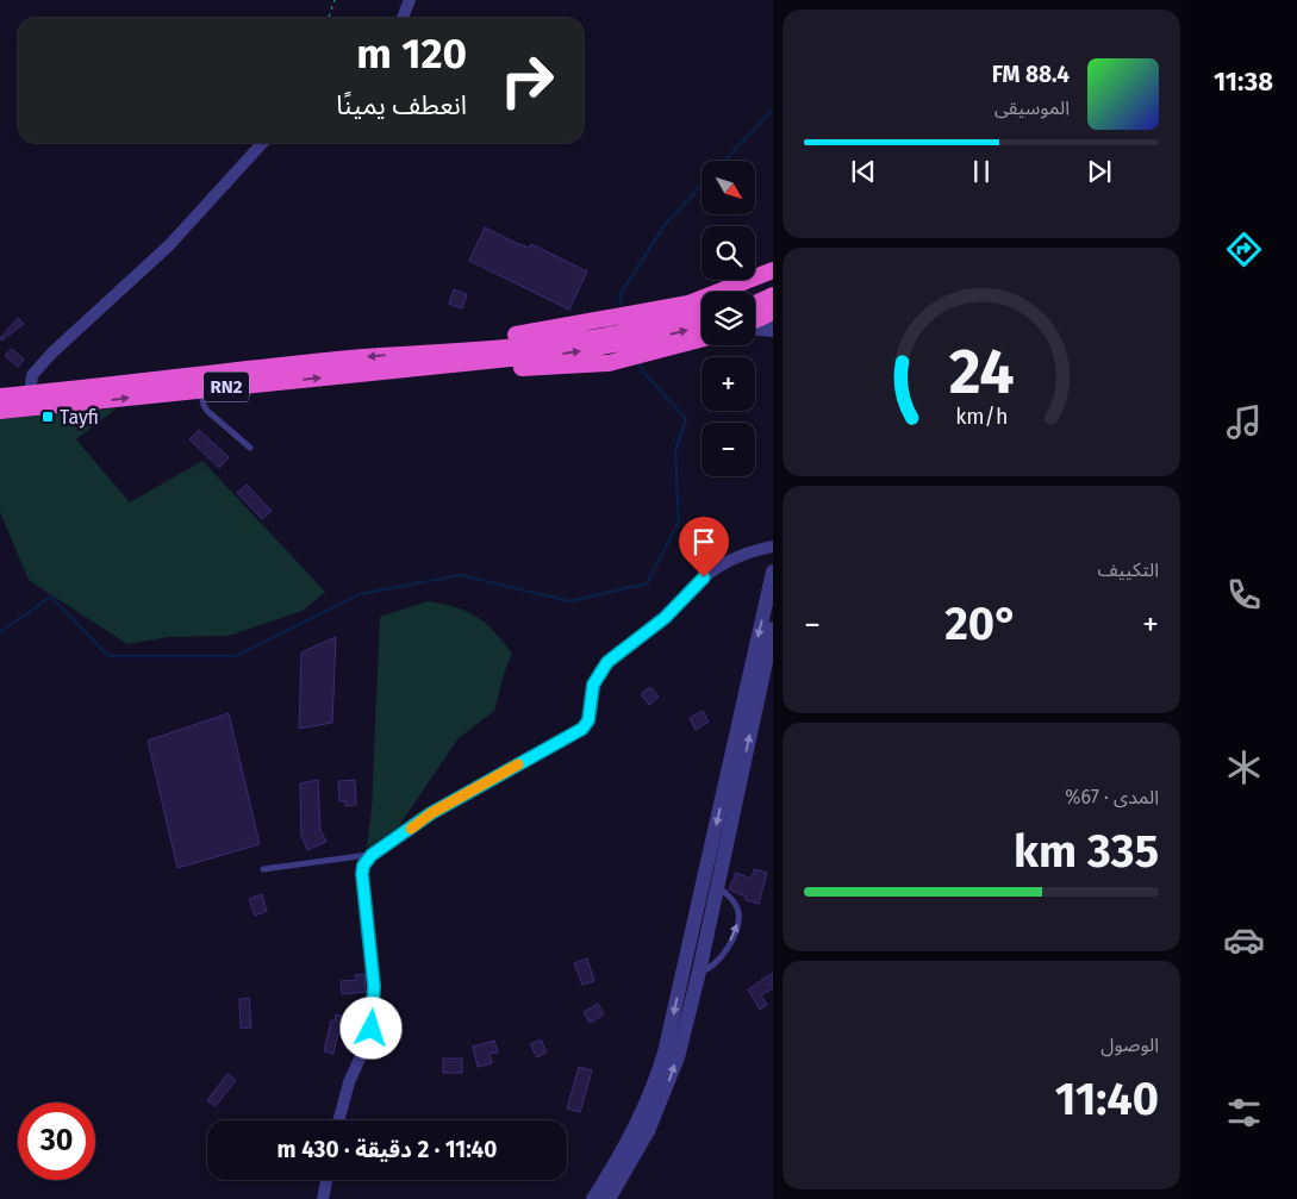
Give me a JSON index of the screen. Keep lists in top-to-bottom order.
{
  "streets": {
    "highway": ["RN2"]
  },
  "places": {
    "transit": ["Tayfi"]
  },
  "north": "bottom right",
  "page": {
    "tabs": "11:38",
    "turn": ["120 m", "انعطف يمينًا"],
    "song": ["88.4 FM", "الموسيقى"],
    "map_buttons": ["+", "−"],
    "tile": [
      "التكييف",
      ["المدى · 67%", "335 km"],
      ["الوصول", "11:40"]
    ],
    "heat": ["−", "20°", "+"],
    "limit": "30",
    "trip": "11:40 · 2 دقيقة · 430 m",
    "gauge": ["24", "km/h"]
  }
}
